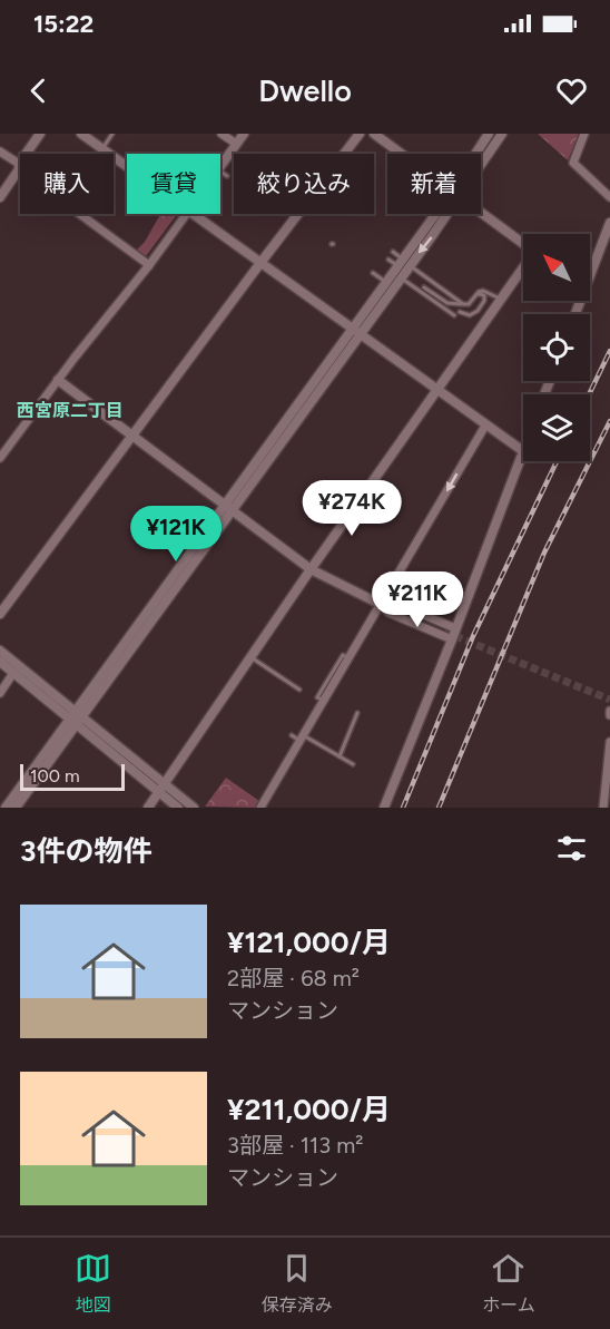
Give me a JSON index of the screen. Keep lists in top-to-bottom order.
{
  "districts": ["西宮原二丁目"],
  "scale_bar": "100 m",
  "north": "top left",
  "page": {
    "status": "15:22",
    "header": "Dwello",
    "chip": [
      "購入",
      "賃貸",
      "絞り込み",
      "新着"
    ],
    "price": ["¥274K", "¥121K", "¥211K"],
    "scale": "100 m",
    "heading": "3件の物件",
    "list": [
      {
        "name": "¥121,000/月",
        "note": "2部屋 · 68 m² · マンション"
      },
      {
        "name": "¥211,000/月",
        "note": "3部屋 · 113 m² · マンション"
      }
    ],
    "tabs": ["地図", "保存済み", "ホーム"]
  }
}
